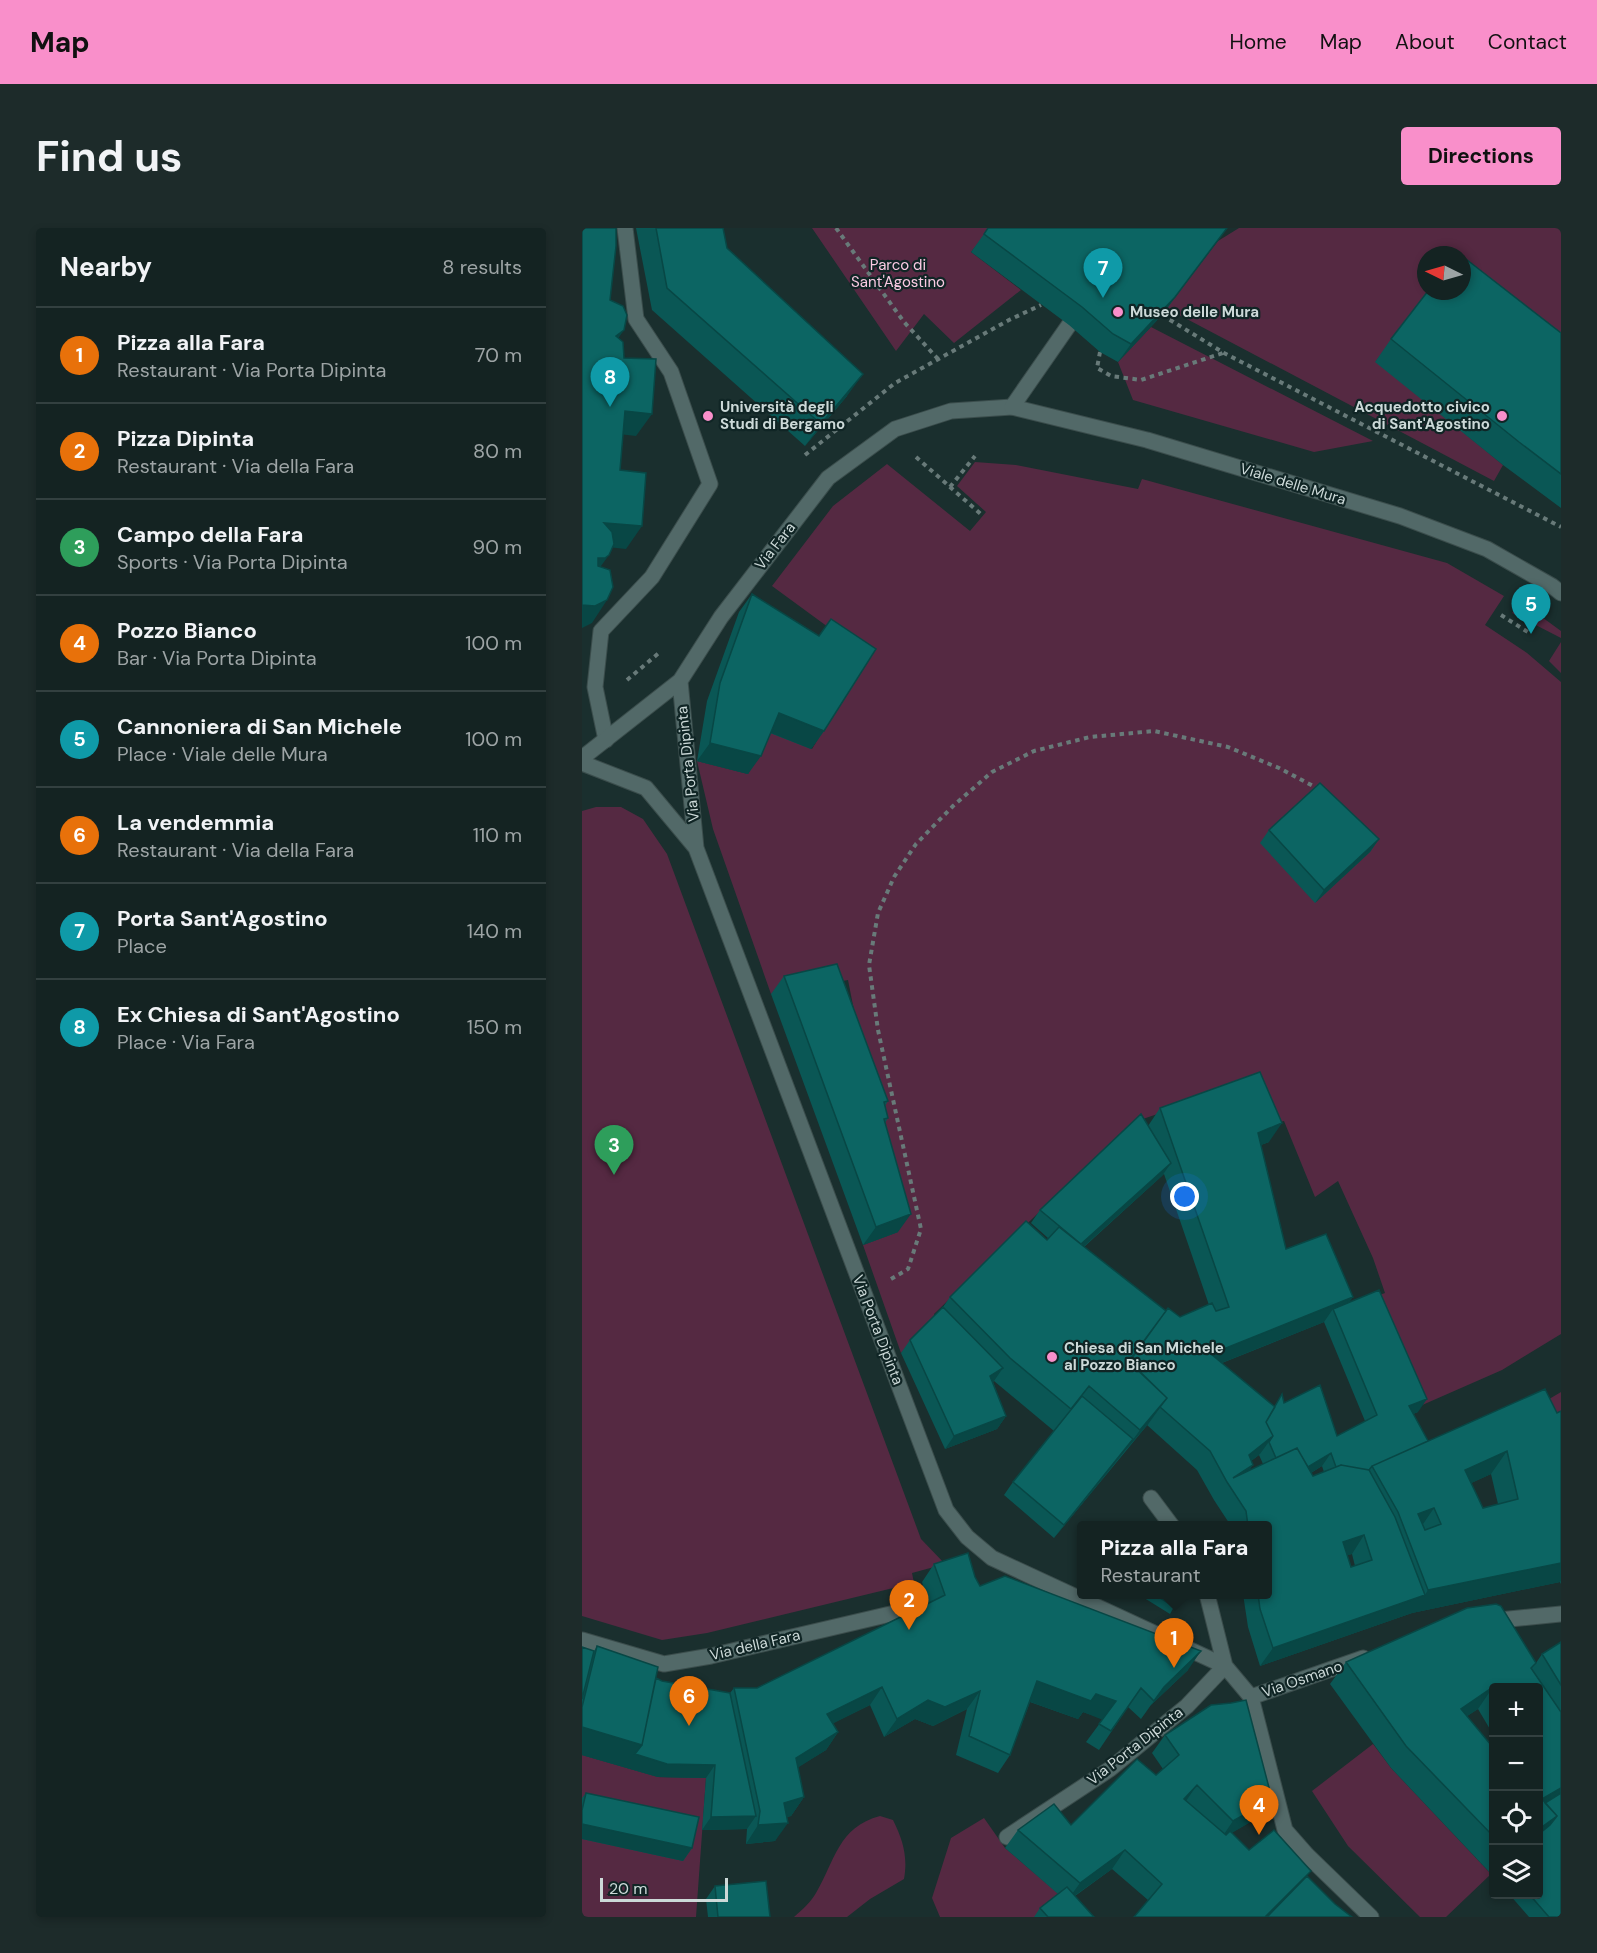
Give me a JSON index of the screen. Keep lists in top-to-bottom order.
{
  "streets": {
    "street": [
      "Viale delle Mura",
      "Via Fara",
      "Via Porta Dipinta",
      "Via della Fara",
      "Via Osmano"
    ]
  },
  "crossings": [
    ["Viale delle Mura", "Via Fara"],
    ["Via Fara", "Via Porta Dipinta"],
    ["Via Porta Dipinta", "Via Osmano"]
  ],
  "parks": ["Parco di Sant'Agostino"],
  "places": [
    "Museo delle Mura",
    "Università degli Studi di Bergamo",
    "Acquedotto civico di Sant'Agostino",
    "Chiesa di San Michele al Pozzo Bianco"
  ],
  "scale_bar": "20 m",
  "north": "left",
  "page": {
    "header": "Map",
    "nav": [
      "Home",
      "Map",
      "About",
      "Contact"
    ],
    "buttons": "Directions",
    "title": "Find us",
    "heading": ["Nearby", "8 results"],
    "pins": [
      "7",
      "8",
      "5",
      "3",
      "2",
      "1",
      "6",
      "4"
    ],
    "list": [
      {
        "mark": "1",
        "name": "Pizza alla Fara",
        "note": "Restaurant · Via Porta Dipinta",
        "value": "70 m"
      },
      {
        "mark": "2",
        "name": "Pizza Dipinta",
        "note": "Restaurant · Via della Fara",
        "value": "80 m"
      },
      {
        "mark": "3",
        "name": "Campo della Fara",
        "note": "Sports · Via Porta Dipinta",
        "value": "90 m"
      },
      {
        "mark": "4",
        "name": "Pozzo Bianco",
        "note": "Bar · Via Porta Dipinta",
        "value": "100 m"
      },
      {
        "mark": "5",
        "name": "Cannoniera di San Michele",
        "note": "Place · Viale delle Mura",
        "value": "100 m"
      },
      {
        "mark": "6",
        "name": "La vendemmia",
        "note": "Restaurant · Via della Fara",
        "value": "110 m"
      },
      {
        "mark": "7",
        "name": "Porta Sant'Agostino",
        "note": "Place",
        "value": "140 m"
      },
      {
        "mark": "8",
        "name": "Ex Chiesa di Sant'Agostino",
        "note": "Place · Via Fara",
        "value": "150 m"
      }
    ],
    "popup": ["Pizza alla Fara", "Restaurant"],
    "map_buttons": ["+", "−"],
    "scale": "20 m"
  }
}
